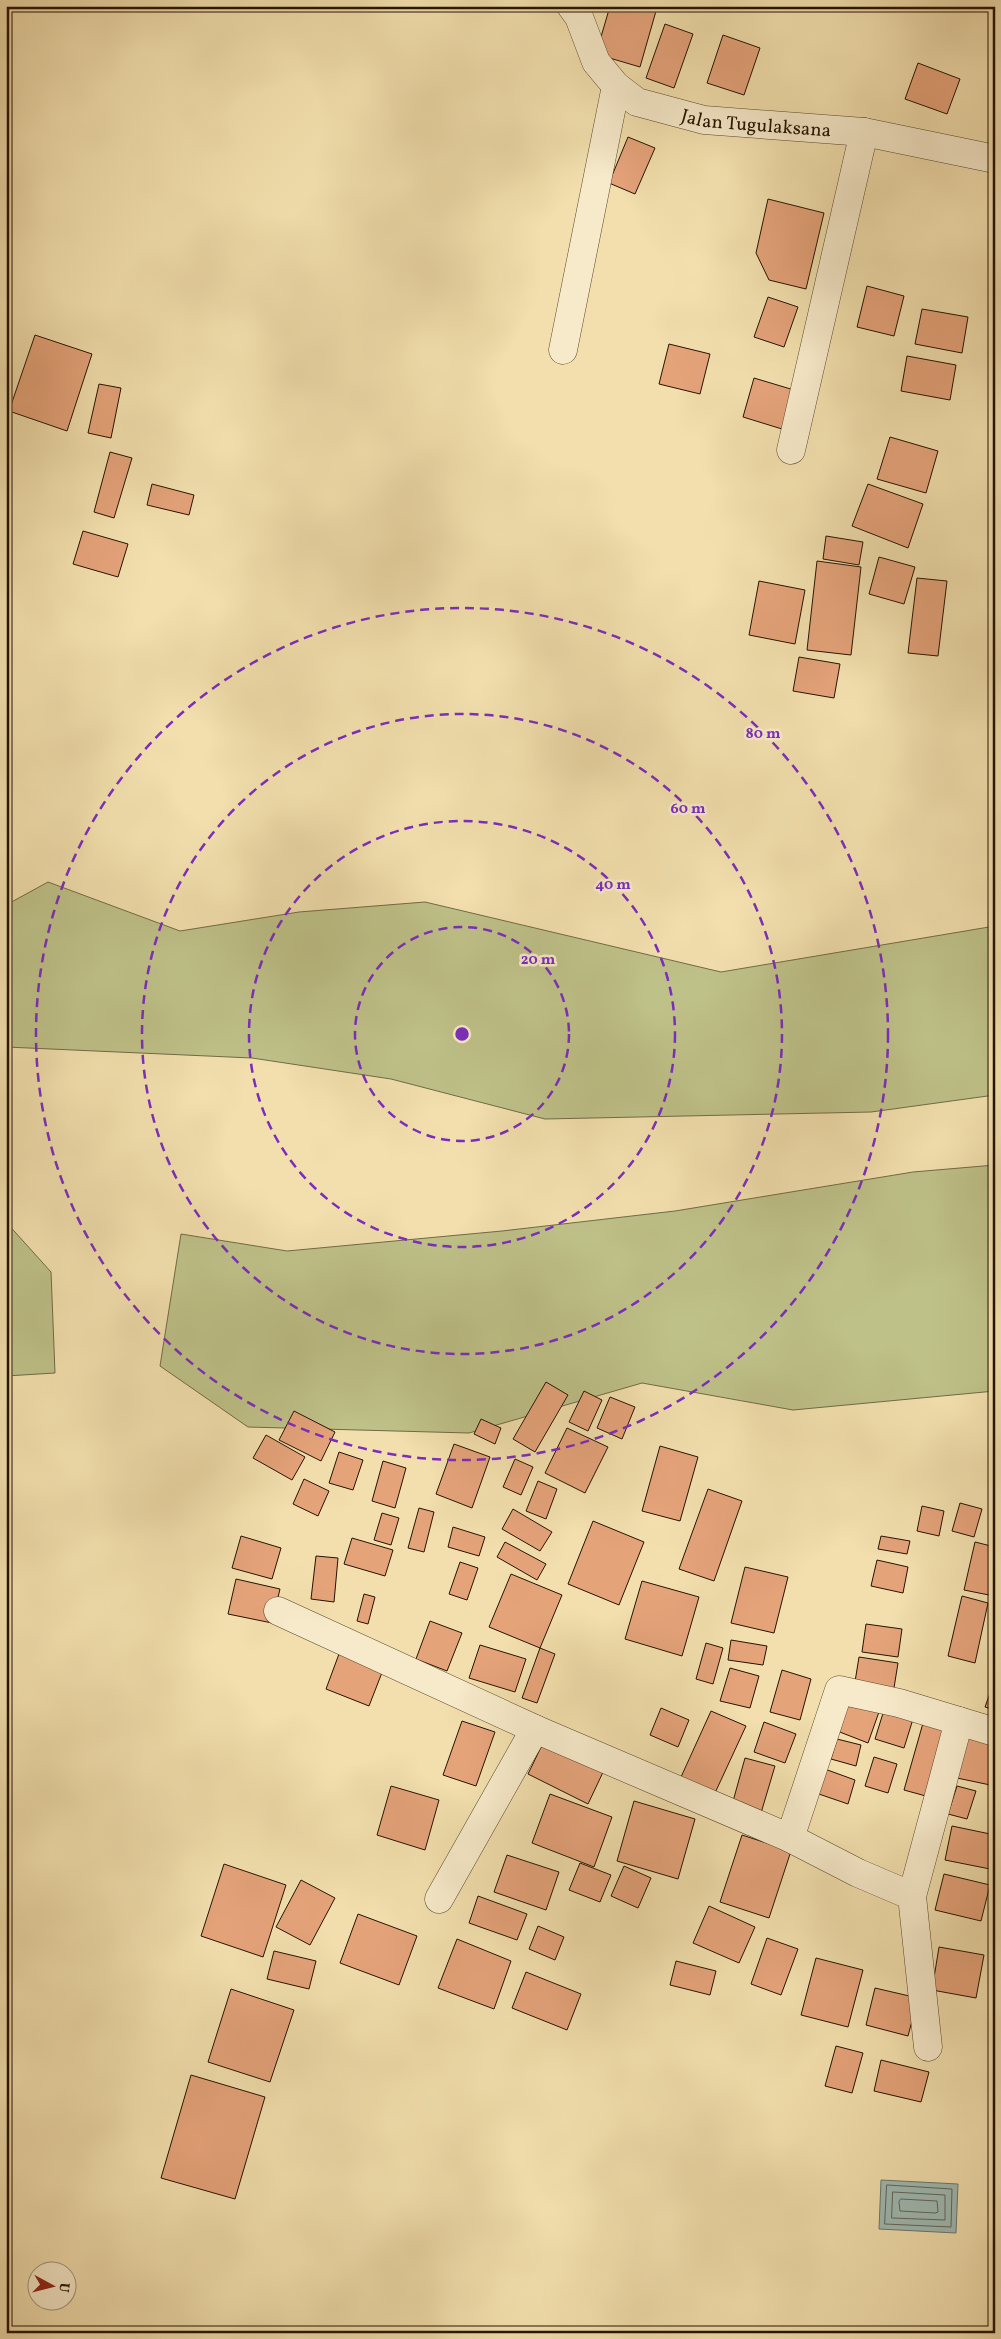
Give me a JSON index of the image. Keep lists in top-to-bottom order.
{
  "streets": {
    "street": ["Jalan Tugulaksana"]
  },
  "north": "right",
  "rings": [
    "80 m",
    "60 m",
    "40 m",
    "20 m"
  ]
}
